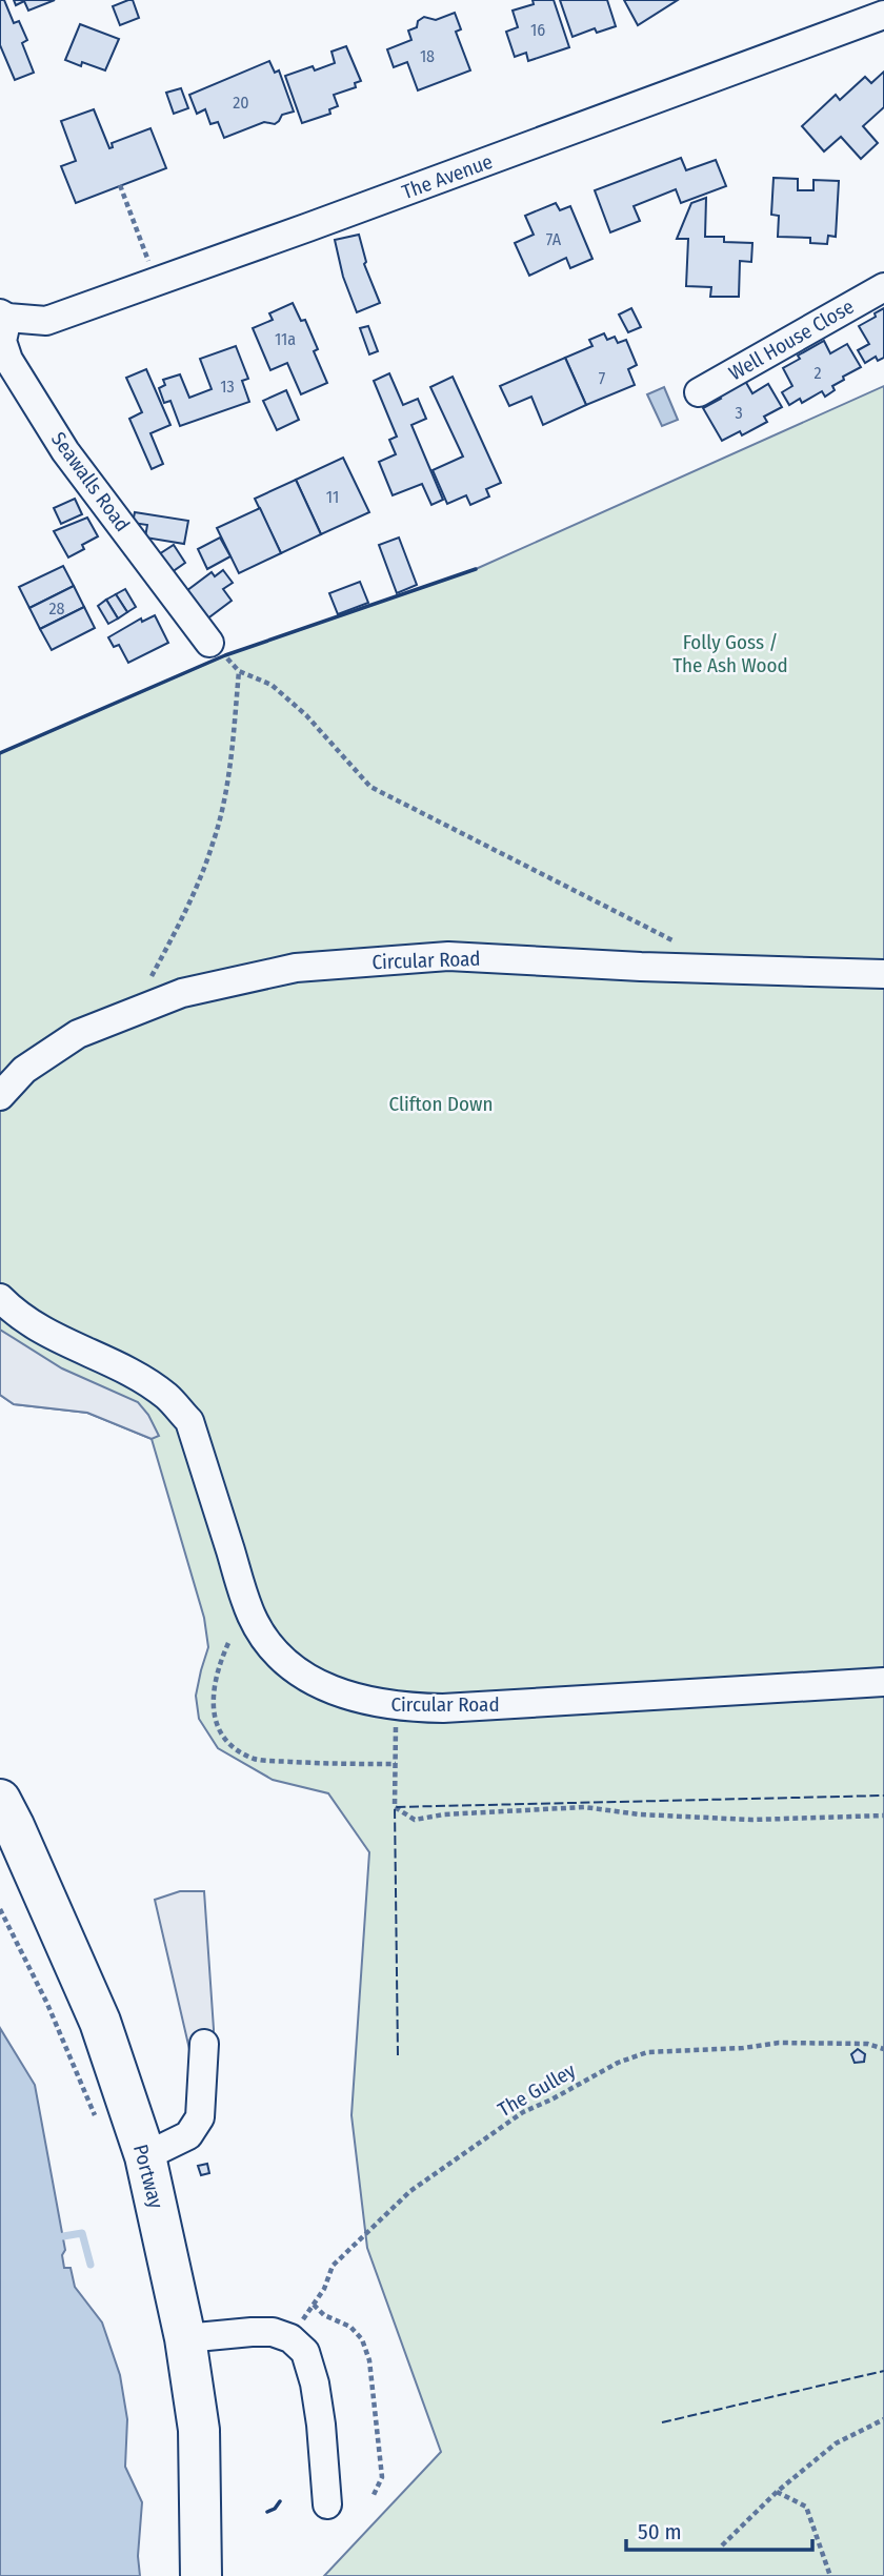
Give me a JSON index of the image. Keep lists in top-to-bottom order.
{
  "streets": {
    "highway": ["Portway"],
    "street": [
      "The Avenue",
      "Well House Close",
      "Seawalls Road",
      "Circular Road"
    ],
    "path": ["The Gulley"]
  },
  "crossings": [
    ["The Avenue", "Seawalls Road"]
  ],
  "parks": ["Folly Goss / The Ash Wood", "Clifton Down"],
  "house_numbers": [
    "16",
    "18",
    "20",
    "7A",
    "11a",
    "2",
    "7",
    "13",
    "3",
    "11",
    "28"
  ],
  "scale_bar": "50 m"
}
